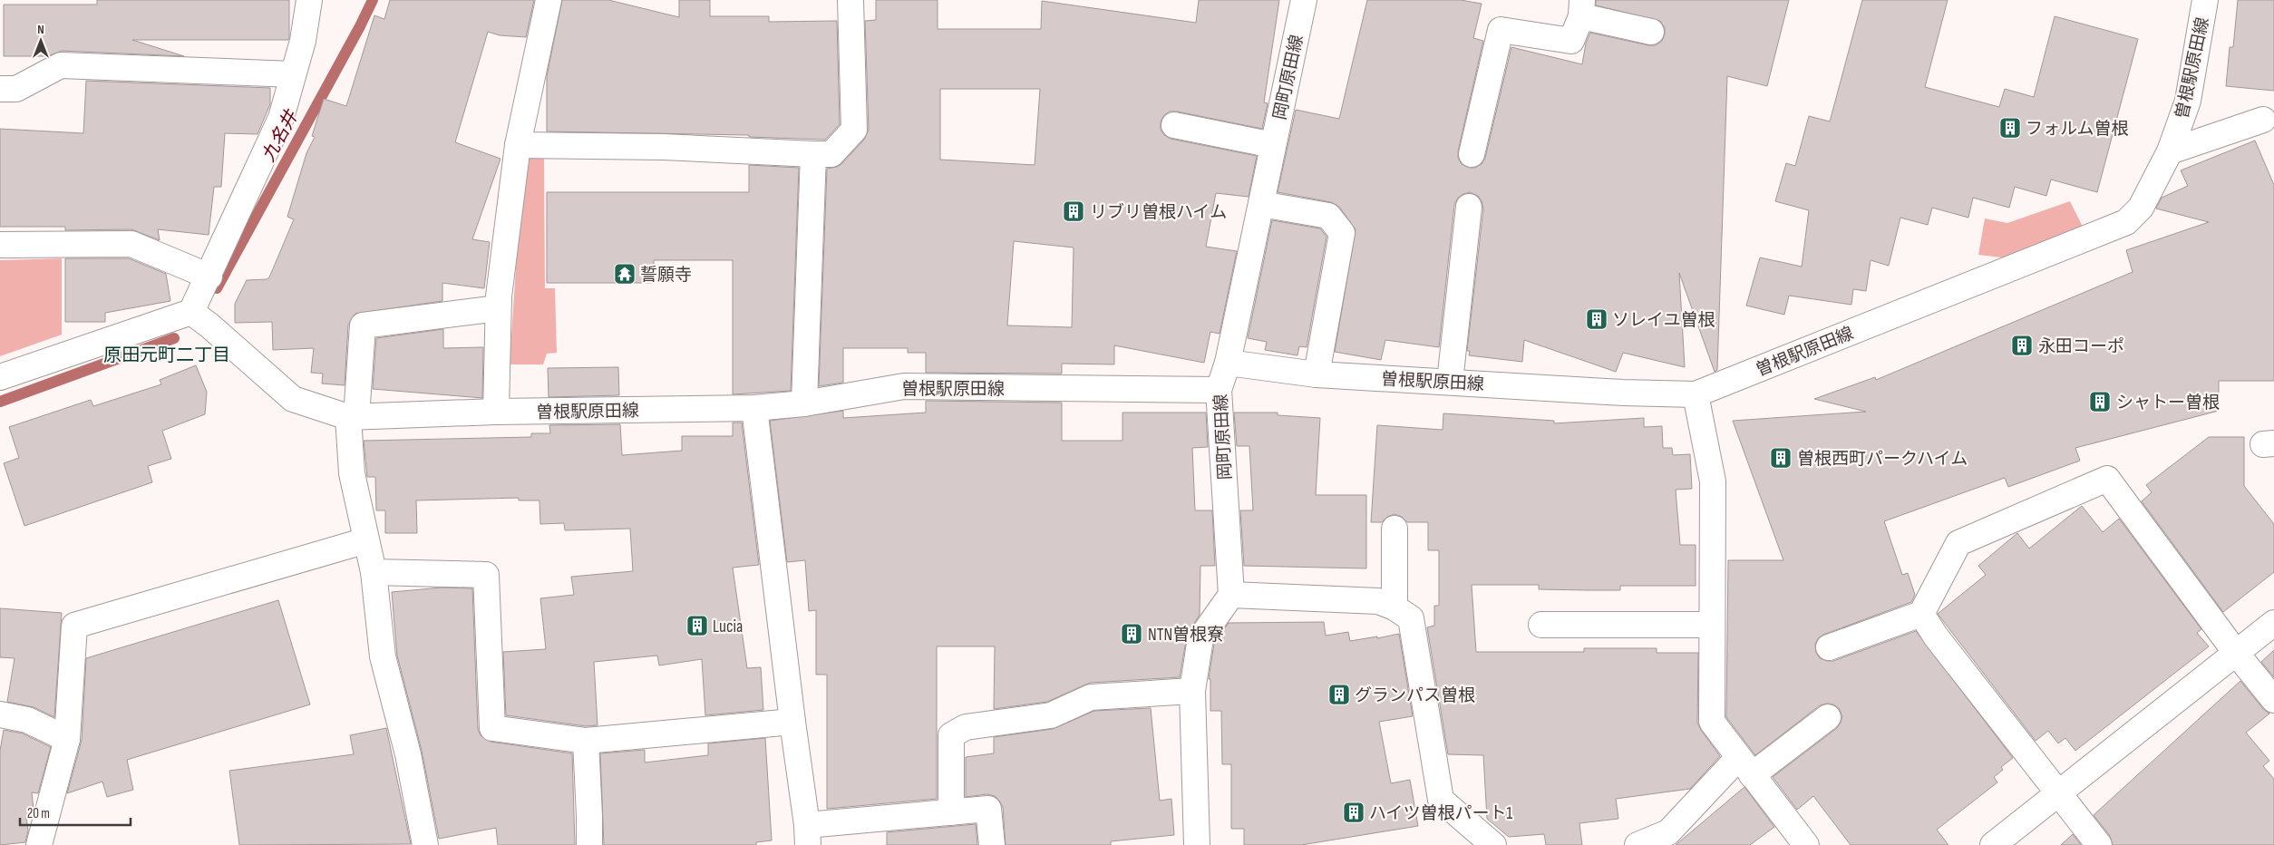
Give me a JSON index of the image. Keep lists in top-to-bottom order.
{
  "streets": {
    "street": ["曽根駅原田線", "岡町原田線"]
  },
  "crossings": [
    ["曽根駅原田線", "岡町原田線"]
  ],
  "districts": ["原田元町二丁目"],
  "water": ["九名井"],
  "places": {
    "building": [
      "フォルム曽根",
      "リブリ曽根ハイム",
      "ソレイユ曽根",
      "永田コーポ",
      "シャトー曽根",
      "曽根西町パークハイム",
      "Lucia",
      "NTN曽根寮",
      "グランパス曽根",
      "ハイツ曽根パート1"
    ],
    "temple": ["誓願寺"]
  },
  "scale_bar": "20 m",
  "north": "top"
}
